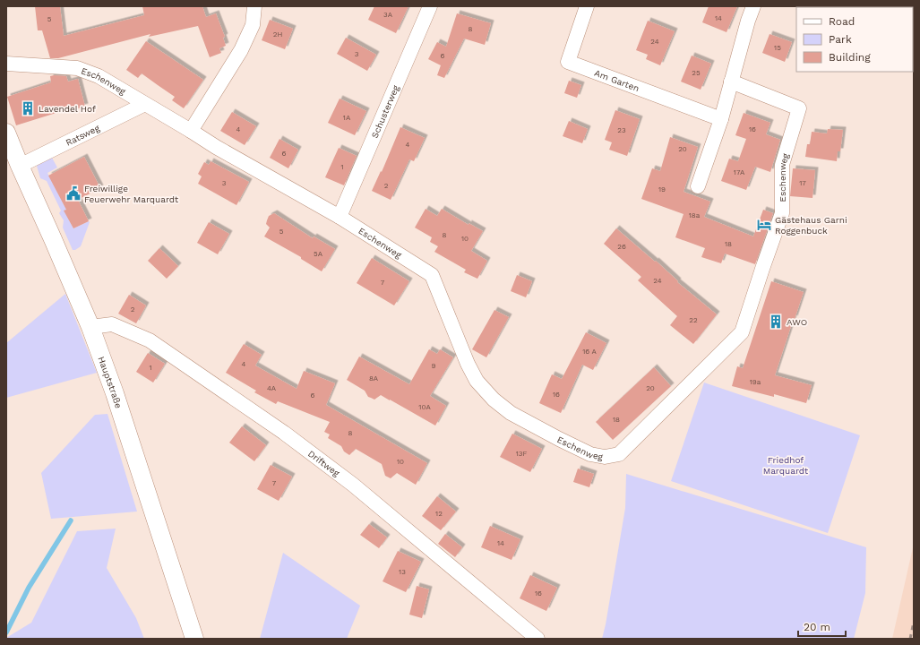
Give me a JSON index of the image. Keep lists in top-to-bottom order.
{
  "streets": {
    "street": [
      "Am Garten",
      "Eschenweg",
      "Schusterweg",
      "Ratsweg",
      "Hauptstraße",
      "Driftweg"
    ]
  },
  "crossings": [
    ["Eschenweg", "Schusterweg"],
    ["Eschenweg", "Ratsweg"],
    ["Ratsweg", "Hauptstraße"],
    ["Hauptstraße", "Driftweg"]
  ],
  "parks": ["Friedhof Marquardt"],
  "places": {
    "building": ["Lavendel Hof", "AWO"],
    "public building": ["Freiwillige Feuerwehr Marquardt"],
    "hotel": ["Gästehaus Garni Roggenbuck"]
  },
  "house_numbers": [
    "3A",
    "14",
    "5",
    "8",
    "2H",
    "24",
    "15",
    "3",
    "6",
    "25",
    "1A",
    "4",
    "16",
    "23",
    "4",
    "20",
    "6",
    "1",
    "17A",
    "3",
    "17",
    "2",
    "19",
    "18a",
    "5",
    "8",
    "10",
    "18",
    "26",
    "5A",
    "24",
    "7",
    "2",
    "22",
    "16 A",
    "4",
    "9",
    "1",
    "8A",
    "19a",
    "4A",
    "20",
    "16",
    "6",
    "10A",
    "18",
    "8",
    "13F",
    "10",
    "7",
    "12",
    "14",
    "13",
    "16"
  ],
  "legend": ["Road", "Park", "Building"],
  "scale_bar": "20 m"
}
